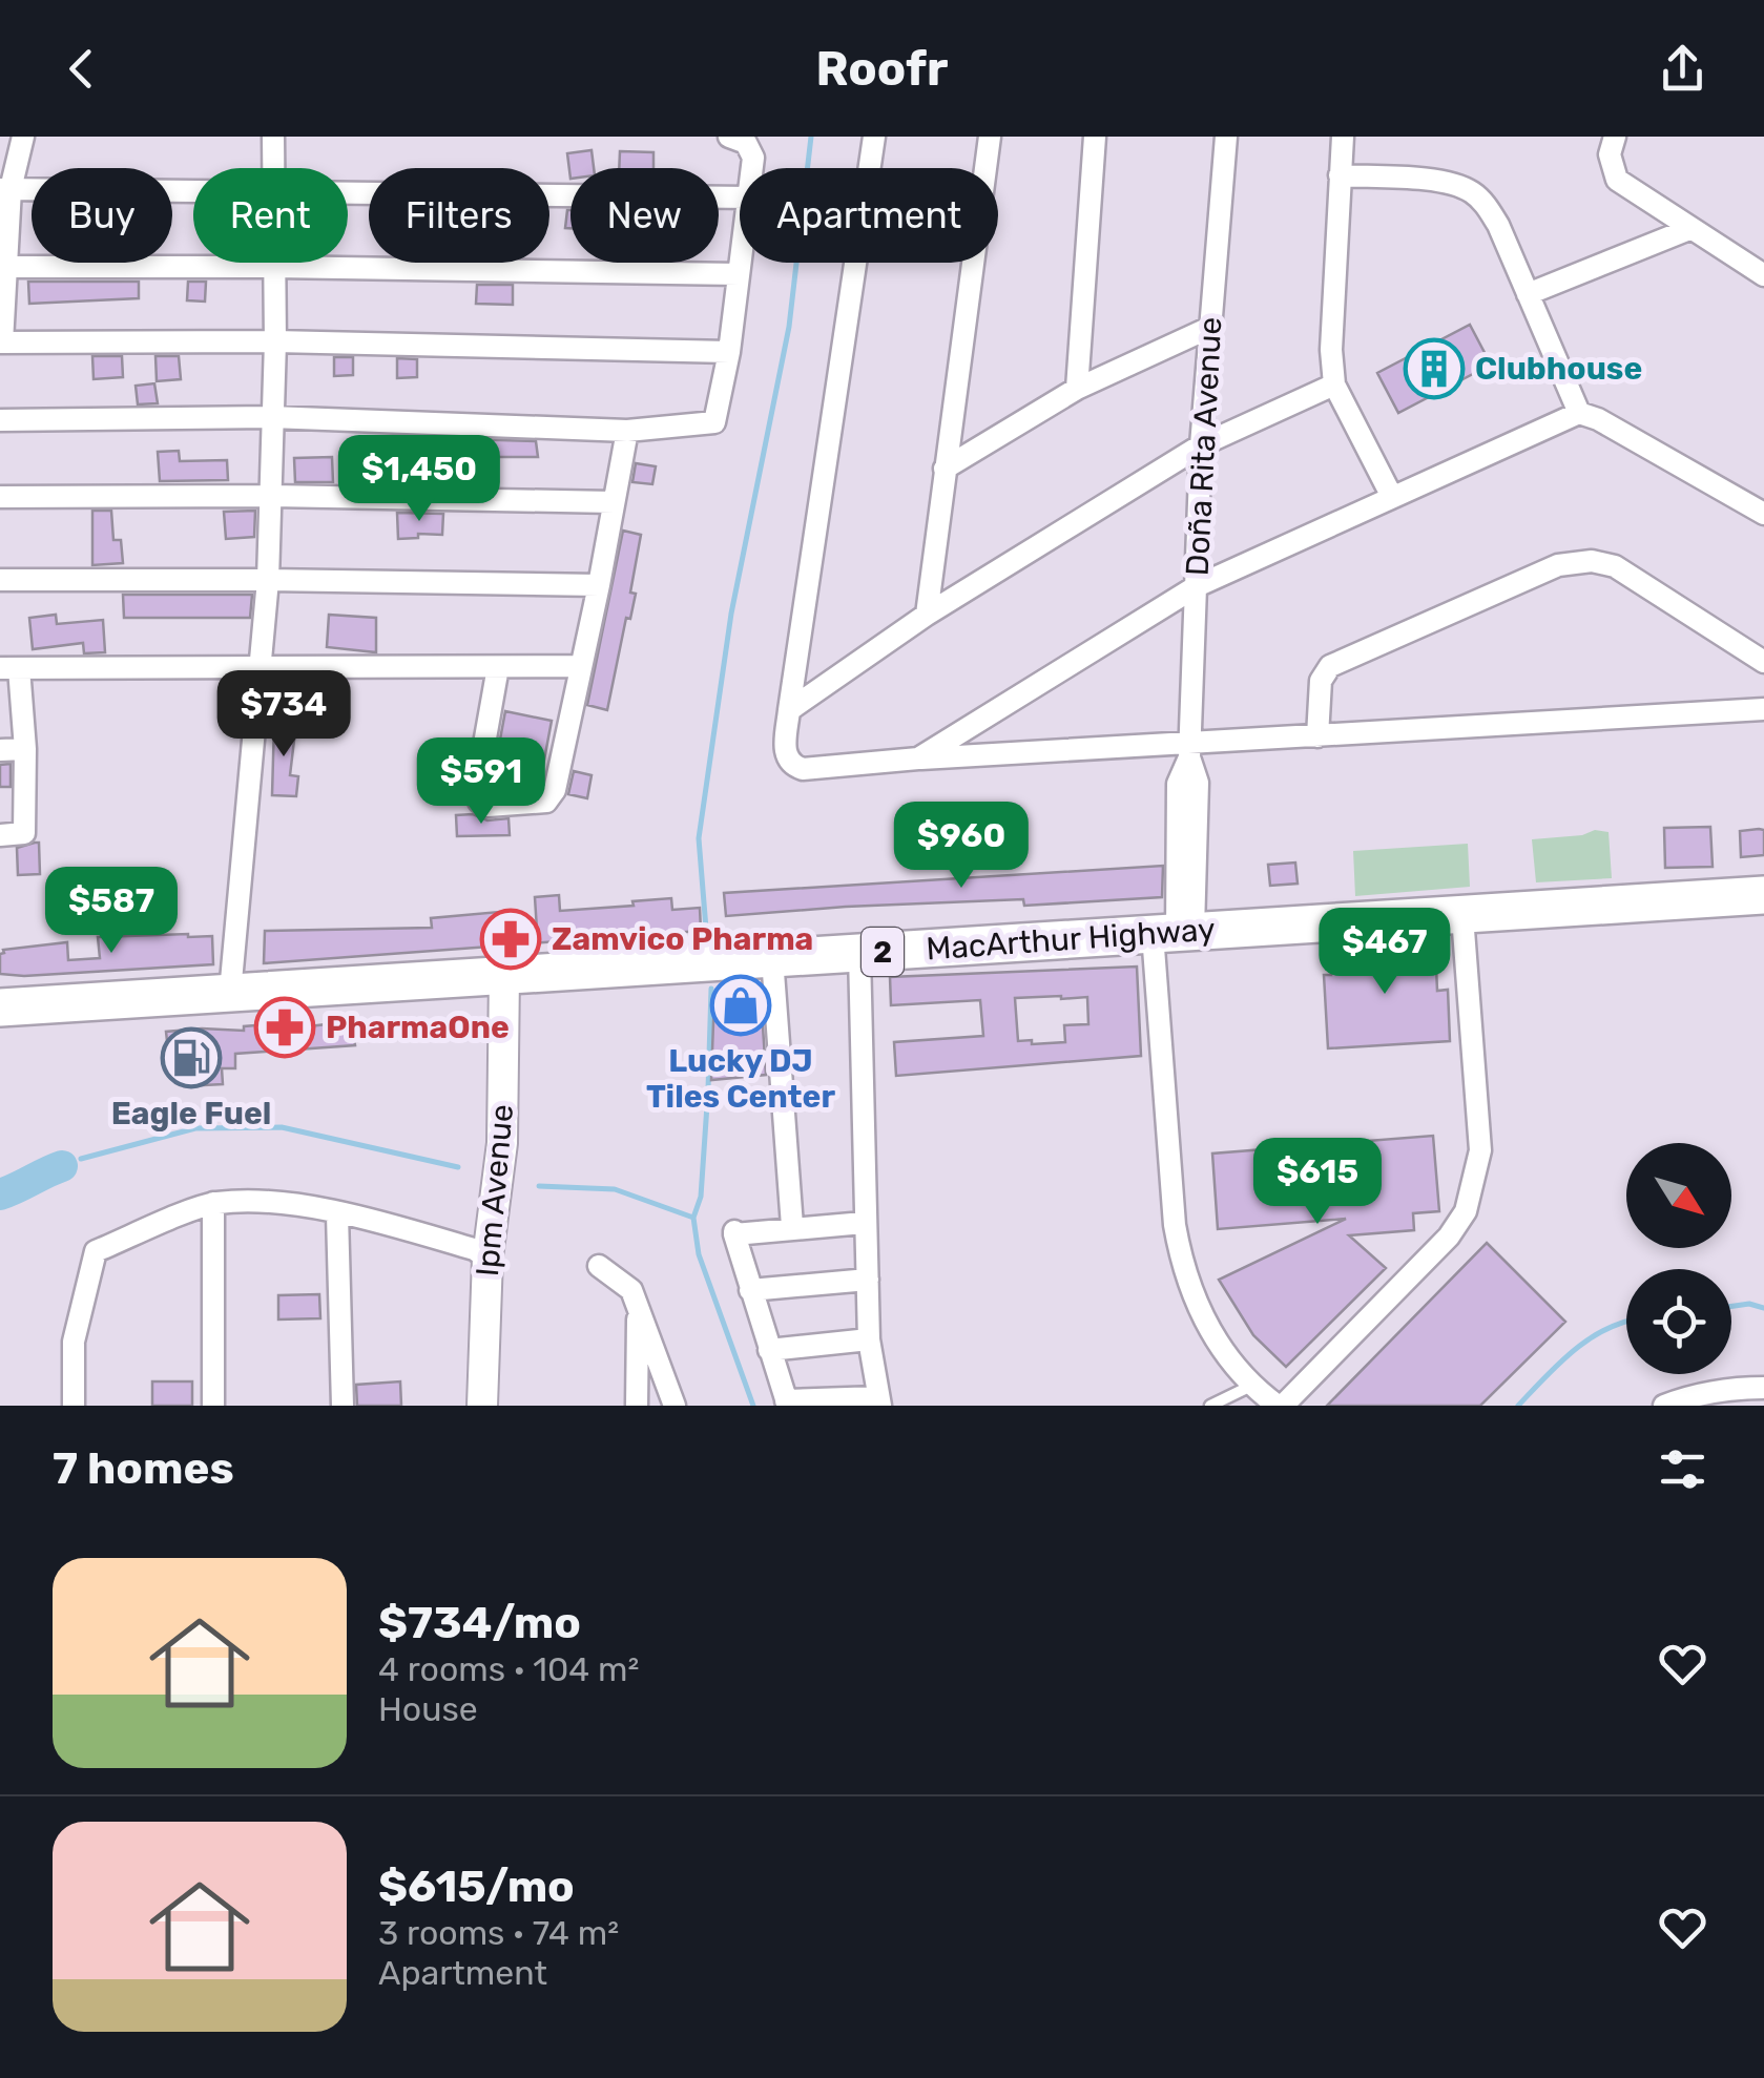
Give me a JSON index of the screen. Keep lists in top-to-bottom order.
{
  "streets": {
    "highway": ["MacArthur Highway", "2"],
    "street": ["Doña Rita Avenue", "Ipm Avenue"]
  },
  "crossings": [
    ["Doña Rita Avenue", "MacArthur Highway"],
    ["MacArthur Highway", "Ipm Avenue"]
  ],
  "places": {
    "building": ["Clubhouse"],
    "pharmacy": ["Zamvico Pharma", "PharmaOne"],
    "shop": ["Lucky DJ Tiles Center"],
    "fuel station": ["Eagle Fuel"]
  },
  "north": "bottom right",
  "page": {
    "header": "Roofr",
    "chip": [
      "Buy",
      "Rent",
      "Filters",
      "New",
      "Apartment"
    ],
    "price": [
      "$1,450",
      "$734",
      "$591",
      "$960",
      "$587",
      "$467",
      "$615"
    ],
    "heading": "7 homes",
    "list": [
      {
        "name": "$734/mo",
        "note": "4 rooms · 104 m² · House"
      },
      {
        "name": "$615/mo",
        "note": "3 rooms · 74 m² · Apartment"
      }
    ]
  }
}
